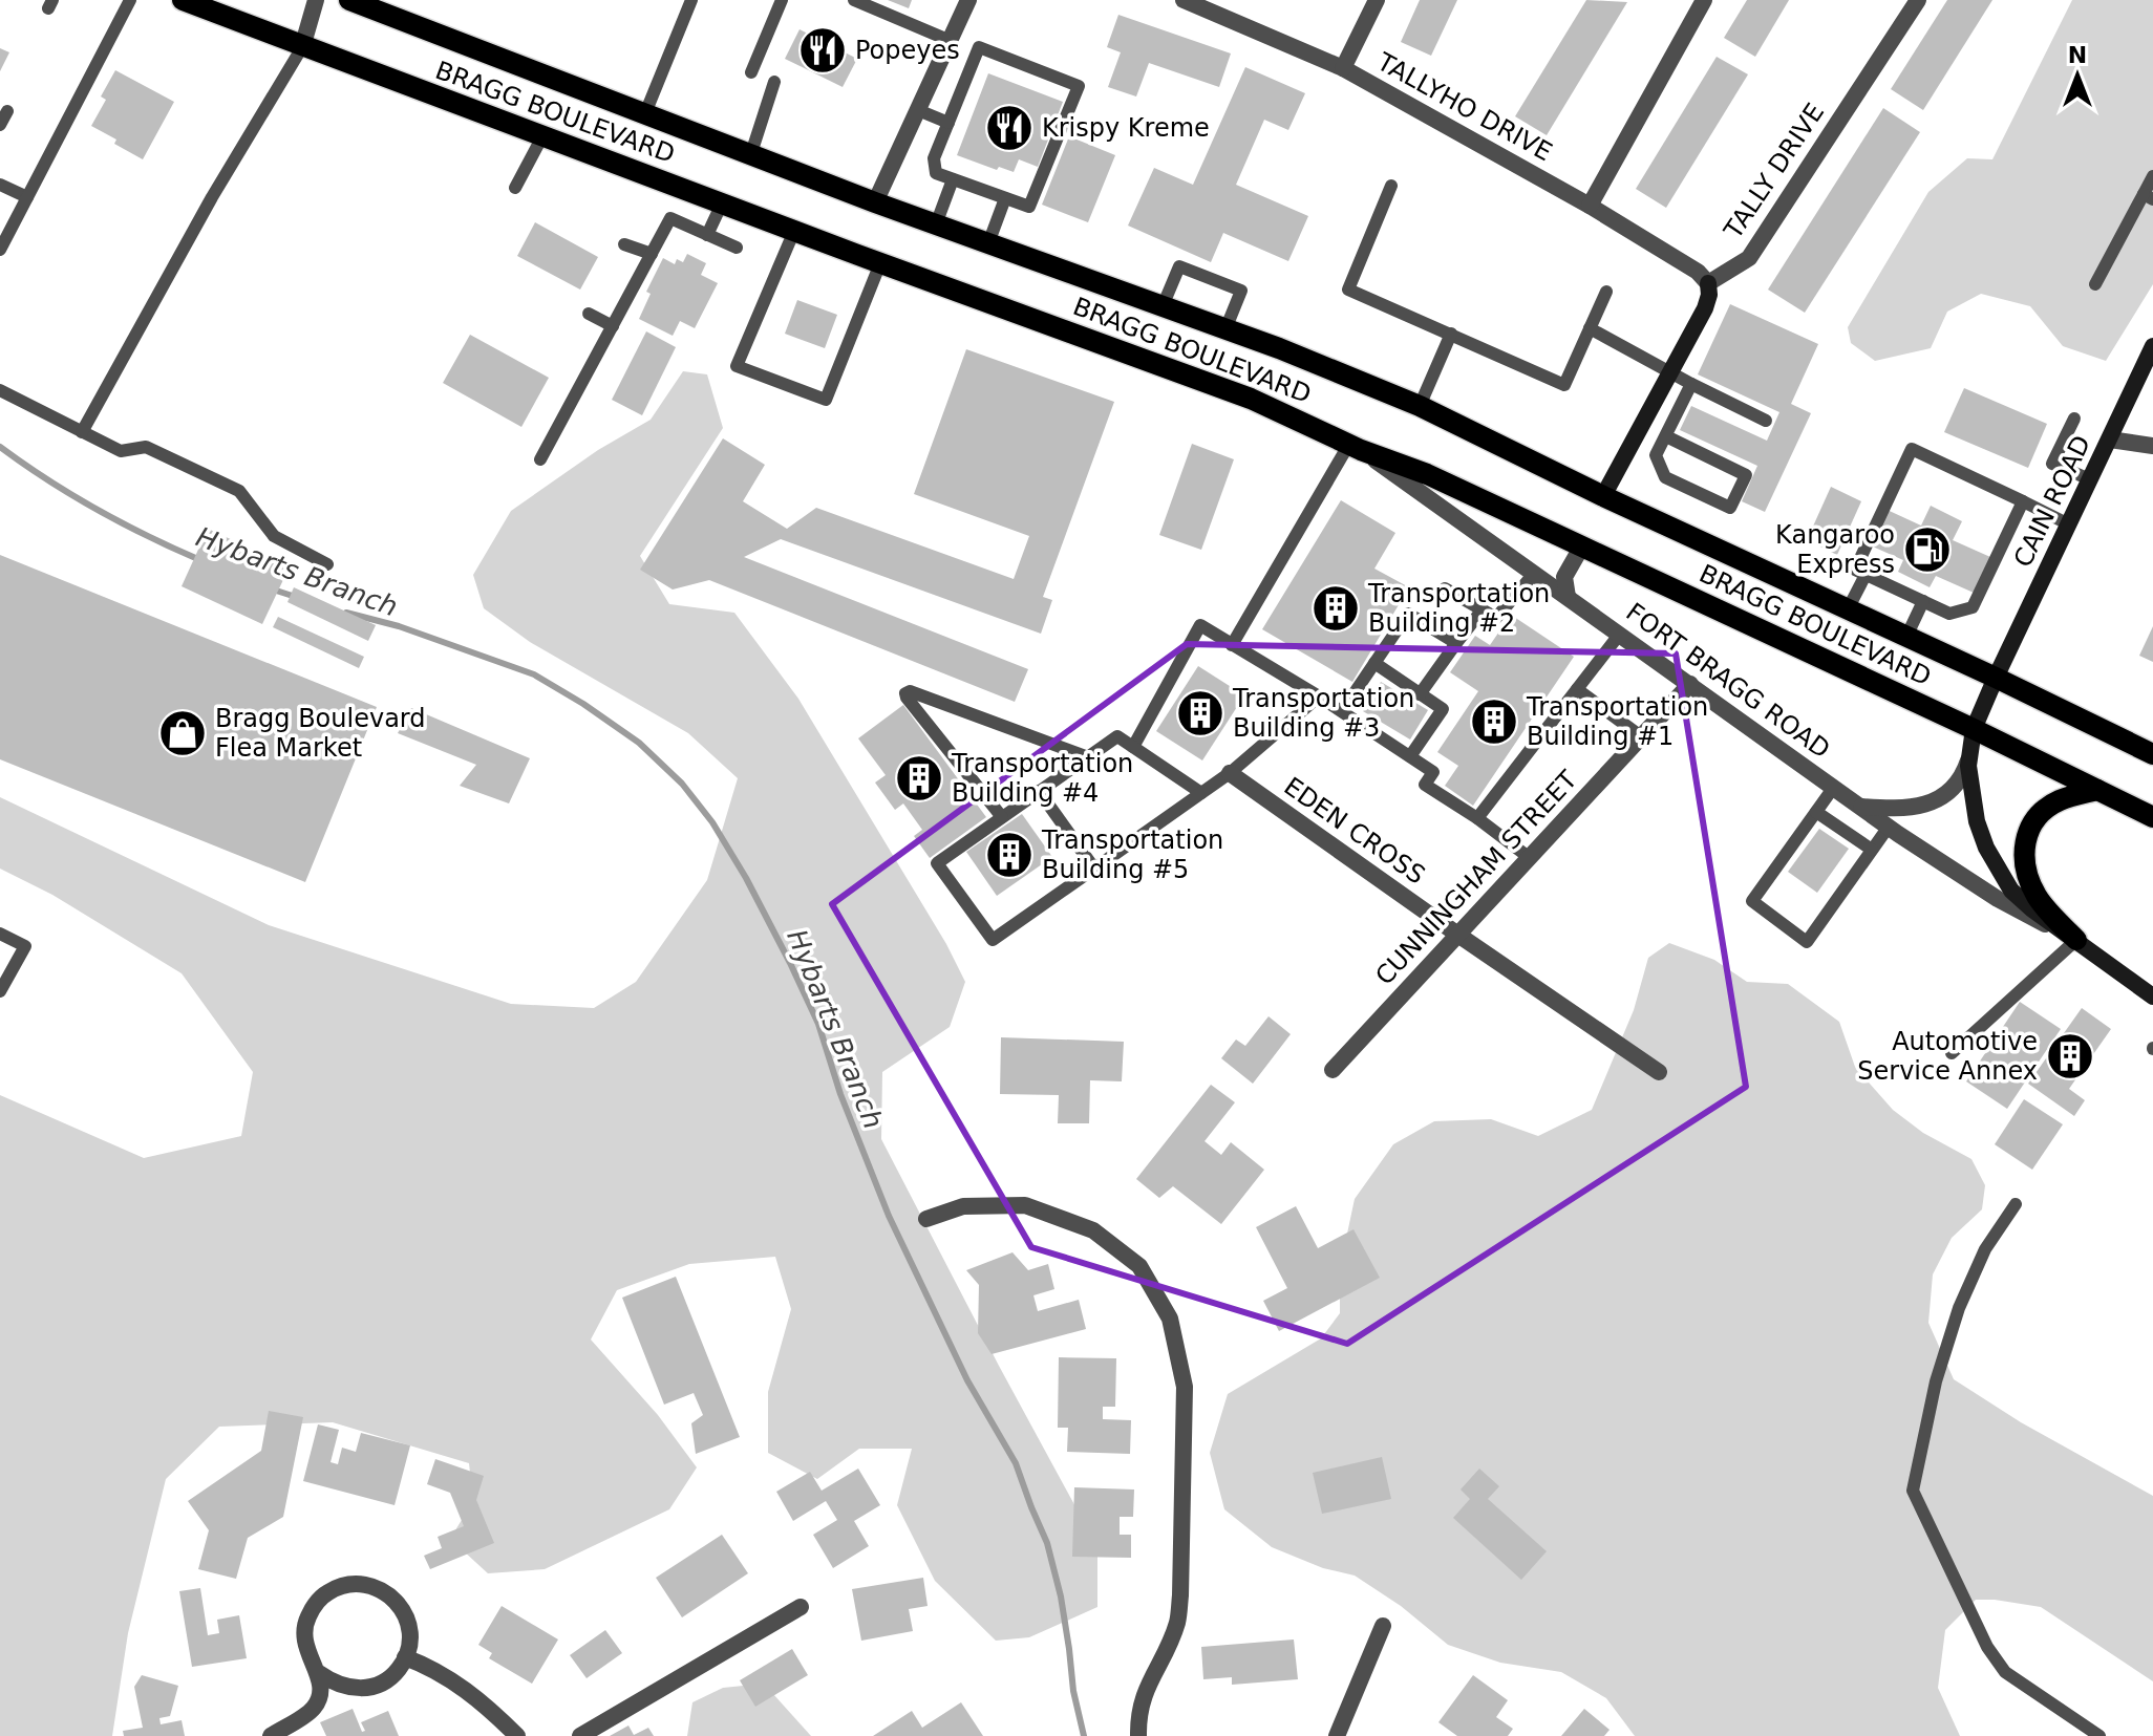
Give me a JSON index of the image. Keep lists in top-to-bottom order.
{
  "streets": {
    "main road": ["BRAGG BOULEVARD", "CAIN ROAD", "FORT BRAGG ROAD"],
    "street": [
      "TALLYHO DRIVE",
      "TALLY DRIVE",
      "EDEN CROSS",
      "CUNNINGHAM STREET"
    ]
  },
  "crossings": [
    ["TALLYHO DRIVE", "TALLY DRIVE"],
    ["BRAGG BOULEVARD", "CAIN ROAD"],
    ["BRAGG BOULEVARD", "FORT BRAGG ROAD"],
    ["CAIN ROAD", "FORT BRAGG ROAD"],
    ["FORT BRAGG ROAD", "CUNNINGHAM STREET"],
    ["EDEN CROSS", "CUNNINGHAM STREET"]
  ],
  "water": ["Hybarts Branch"],
  "places": {
    "restaurant": ["Popeyes", "Krispy Kreme"],
    "fuel station": ["Kangaroo Express"],
    "building": [
      "Transportation Building #2",
      "Transportation Building #3",
      "Transportation Building #1",
      "Transportation Building #4",
      "Transportation Building #5",
      "Automotive Service Annex"
    ],
    "shop": ["Bragg Boulevard Flea Market"]
  },
  "north": "top"
}
